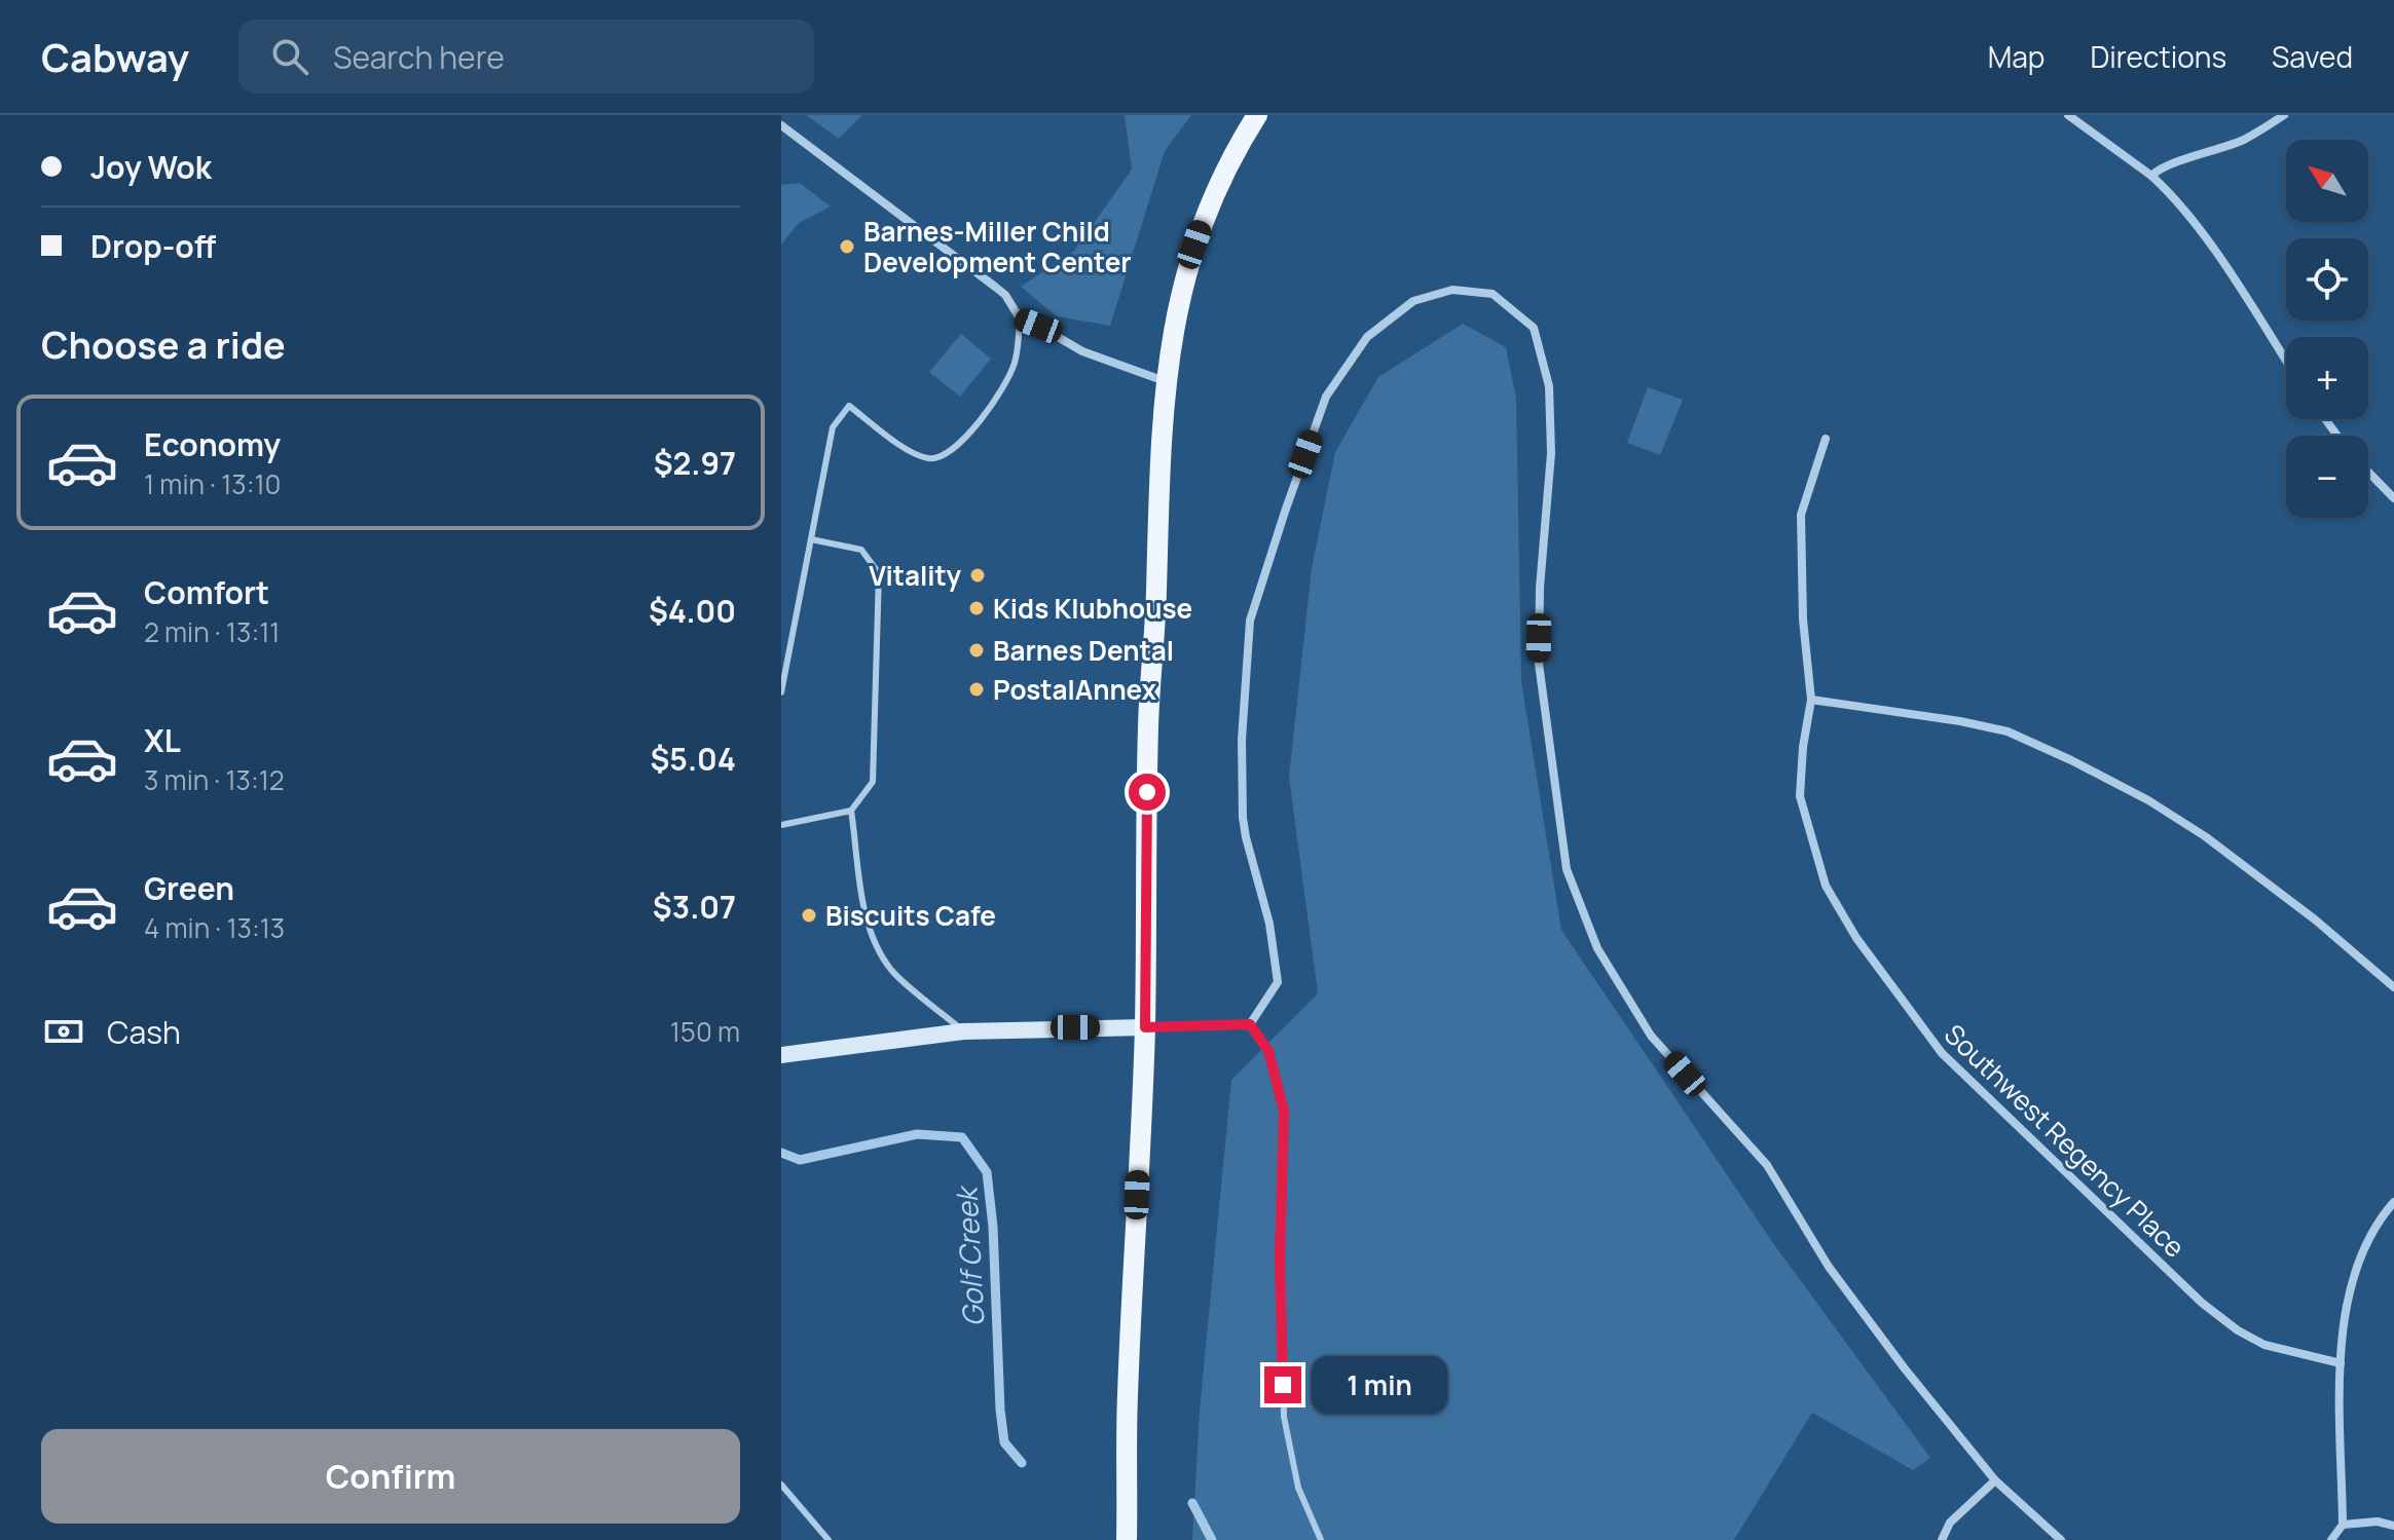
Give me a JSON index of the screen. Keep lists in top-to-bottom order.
{
  "streets": {
    "street": ["Southwest Regency Place"]
  },
  "water": ["Golf Creek"],
  "places": [
    "Barnes-Miller Child Development Center",
    "Vitality",
    "Kids Klubhouse",
    "Barnes Dental",
    "PostalAnnex",
    "Biscuits Cafe"
  ],
  "north": "top left",
  "page": {
    "header": "Cabway",
    "search": "Search here",
    "nav": ["Map", "Directions", "Saved"],
    "banner": ["Joy Wok", "Drop-off"],
    "map_buttons": ["+", "−"],
    "heading": "Choose a ride",
    "list": [
      {
        "name": "Economy",
        "note": "1 min · 13:10",
        "value": "$2.97"
      },
      {
        "name": "Comfort",
        "note": "2 min · 13:11",
        "value": "$4.00"
      },
      {
        "name": "XL",
        "note": "3 min · 13:12",
        "value": "$5.04"
      },
      {
        "name": "Green",
        "note": "4 min · 13:13",
        "value": "$3.07"
      }
    ],
    "pay": ["Cash", "150 m"],
    "bubble": "1 min",
    "buttons": "Confirm"
  }
}
